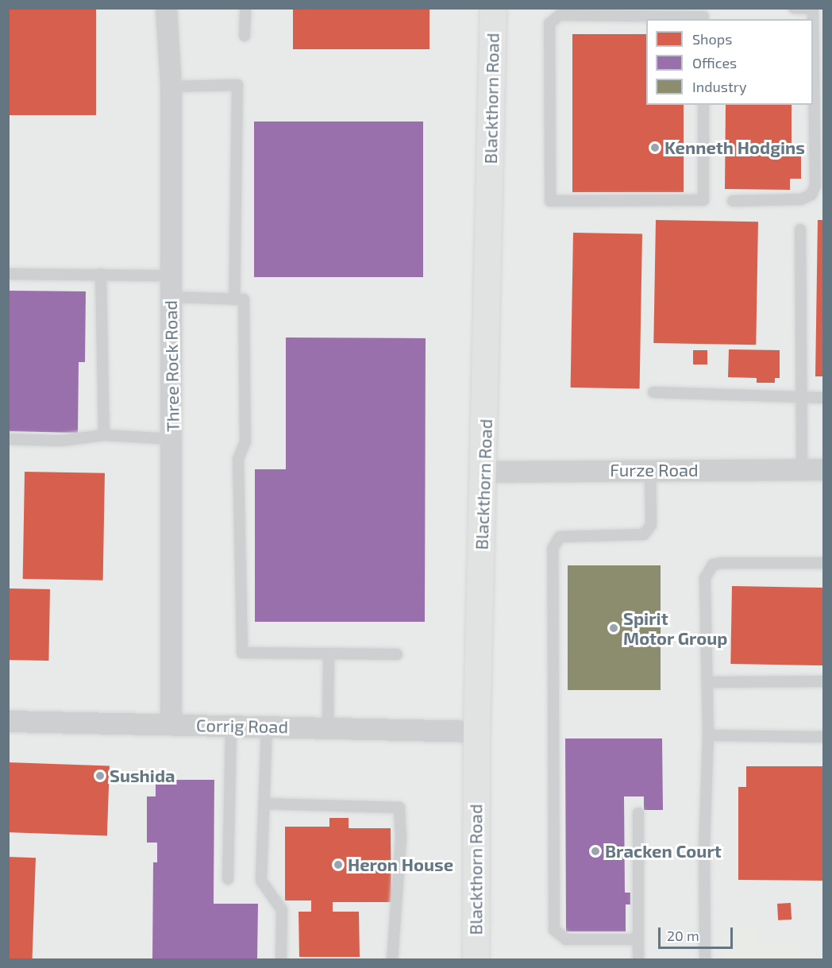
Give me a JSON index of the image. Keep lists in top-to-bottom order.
{
  "streets": {
    "street": [
      "Blackthorn Road",
      "Three Rock Road",
      "Furze Road",
      "Corrig Road"
    ]
  },
  "crossings": [
    ["Blackthorn Road", "Furze Road"],
    ["Blackthorn Road", "Corrig Road"],
    ["Three Rock Road", "Corrig Road"]
  ],
  "places": [
    "Kenneth Hodgins",
    "Spirit Motor Group",
    "Sushida",
    "Bracken Court",
    "Heron House"
  ],
  "legend": ["Shops", "Offices", "Industry"],
  "scale_bar": "20 m"
}
